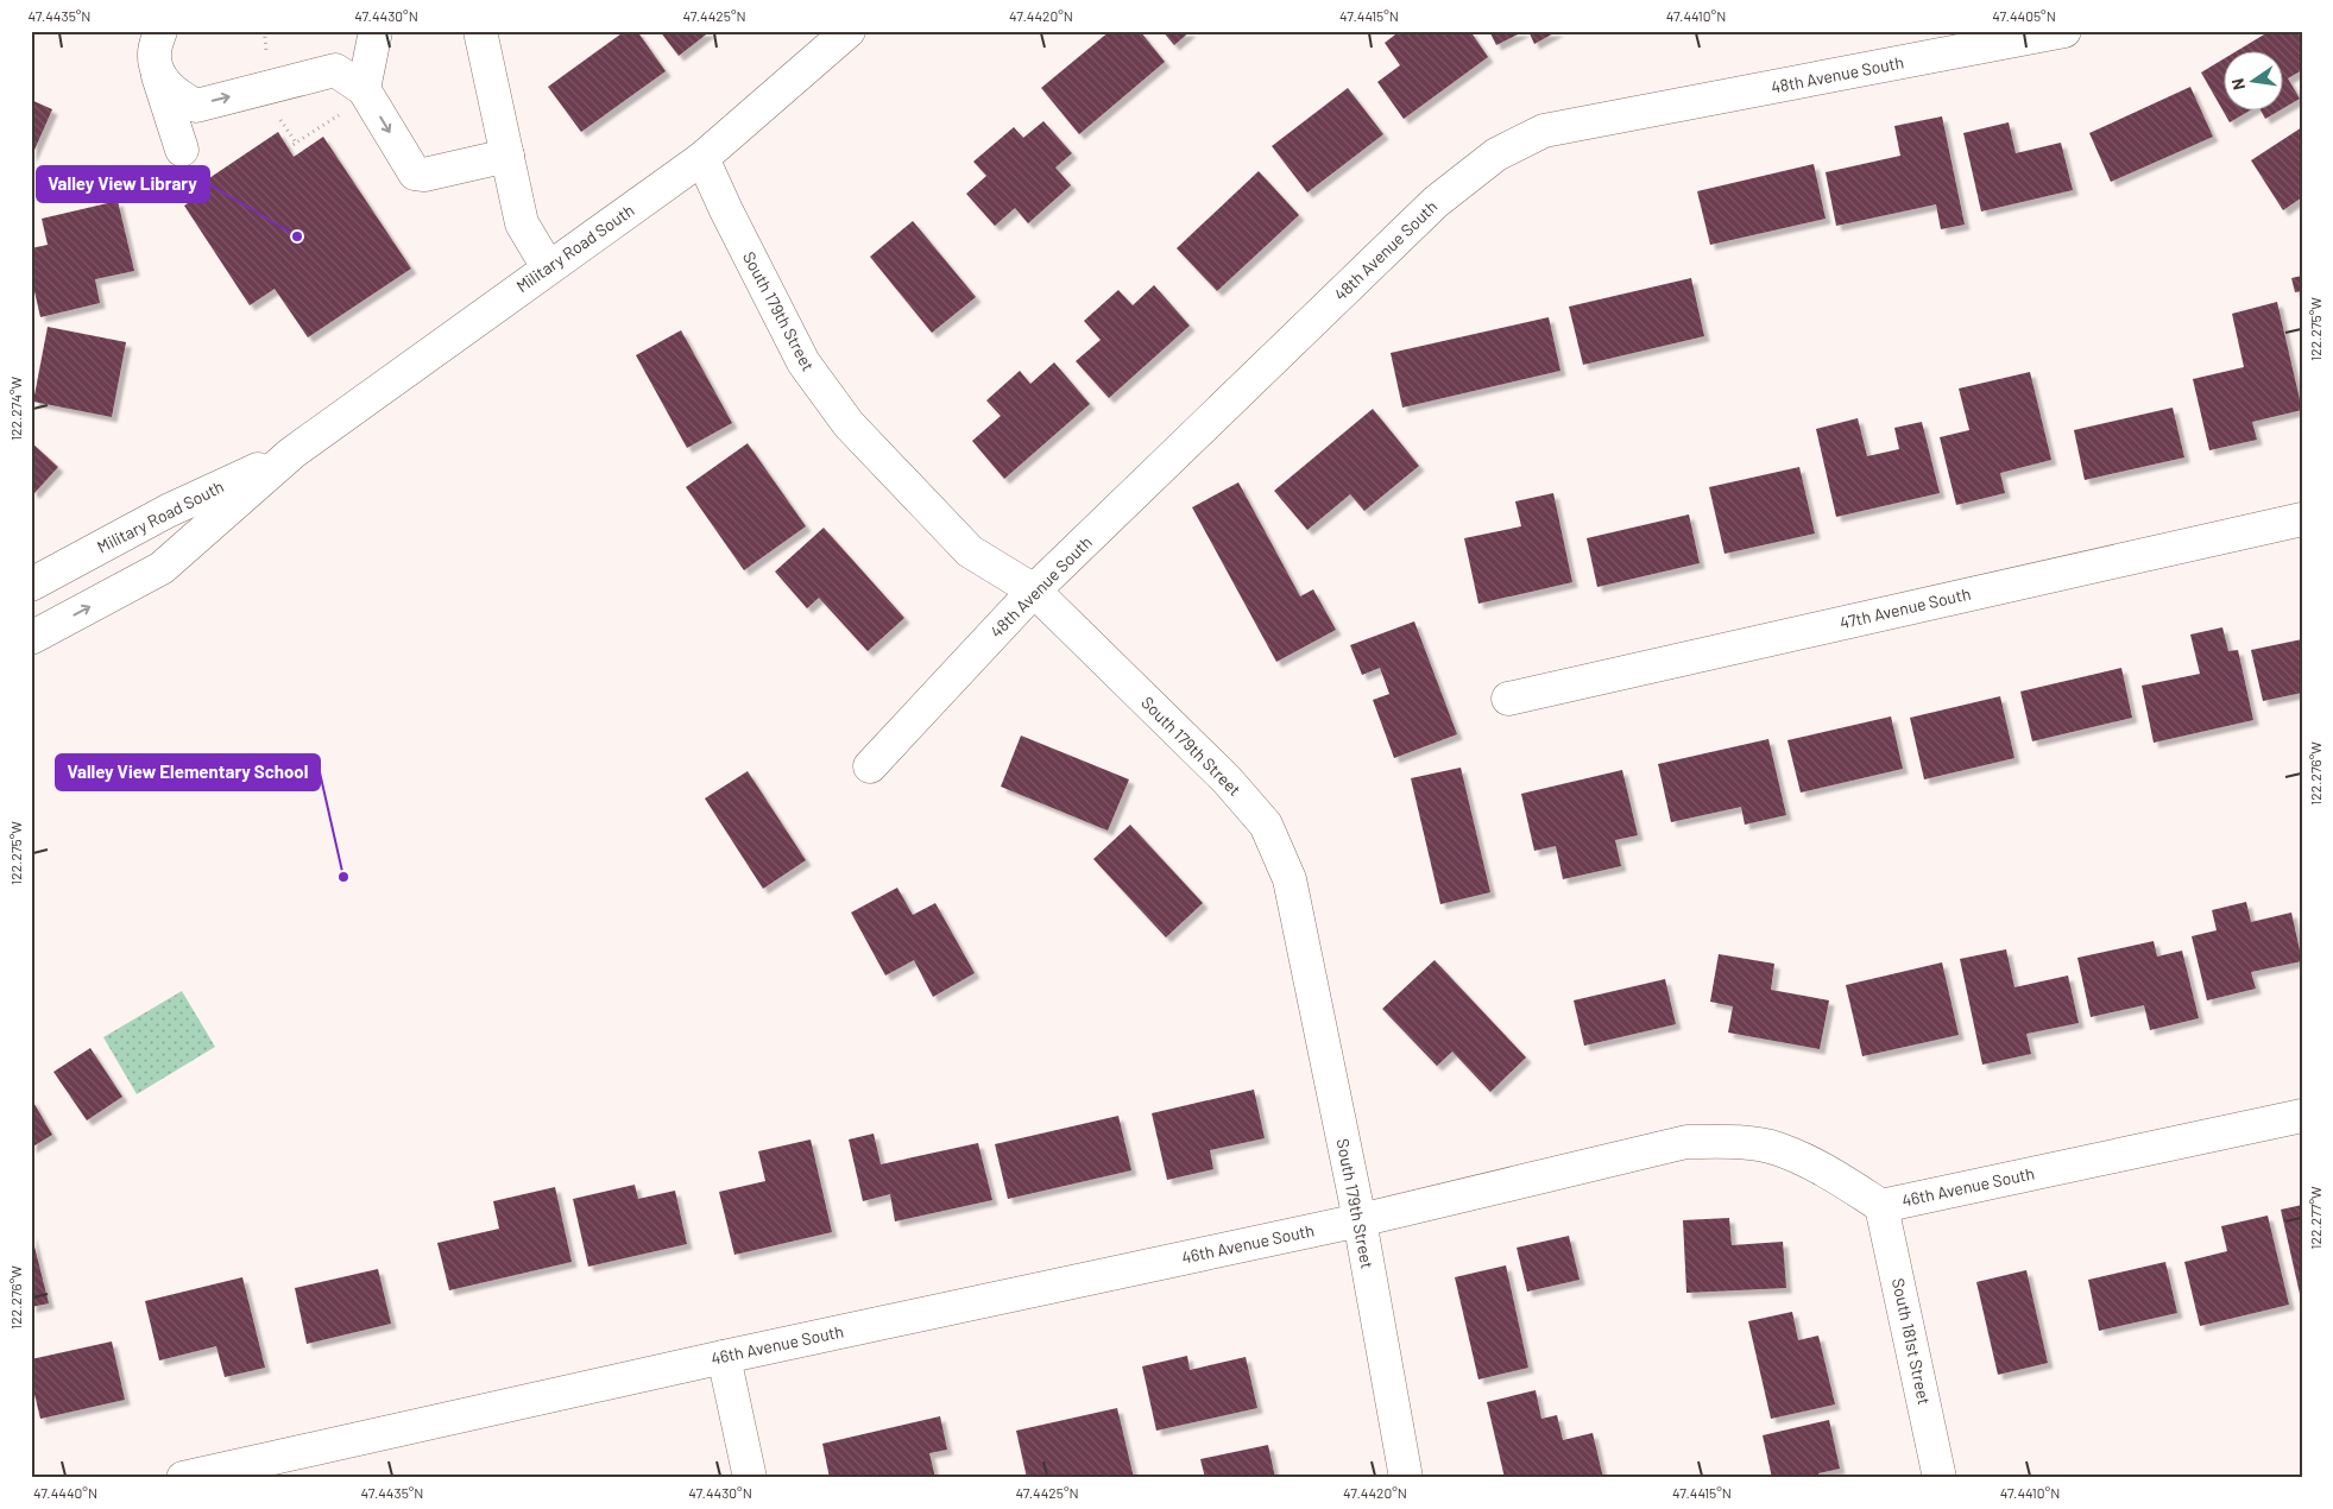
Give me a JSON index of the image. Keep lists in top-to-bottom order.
{
  "streets": {
    "street": [
      "48th Avenue South",
      "Military Road South",
      "South 179th Street",
      "47th Avenue South",
      "46th Avenue South",
      "South 181st Street"
    ]
  },
  "crossings": [
    ["48th Avenue South", "South 179th Street"],
    ["Military Road South", "South 179th Street"],
    ["South 179th Street", "46th Avenue South"],
    ["46th Avenue South", "South 181st Street"]
  ],
  "places": ["Valley View Library", "Valley View Elementary School"],
  "north": "left",
  "coordinates": [
    "47.4435°N",
    "47.4430°N",
    "47.4425°N",
    "47.4420°N",
    "47.4415°N",
    "47.4410°N",
    "47.4405°N",
    "122.275°W",
    "122.274°W",
    "122.276°W",
    "122.277°W",
    "47.4440°N"
  ]
}
